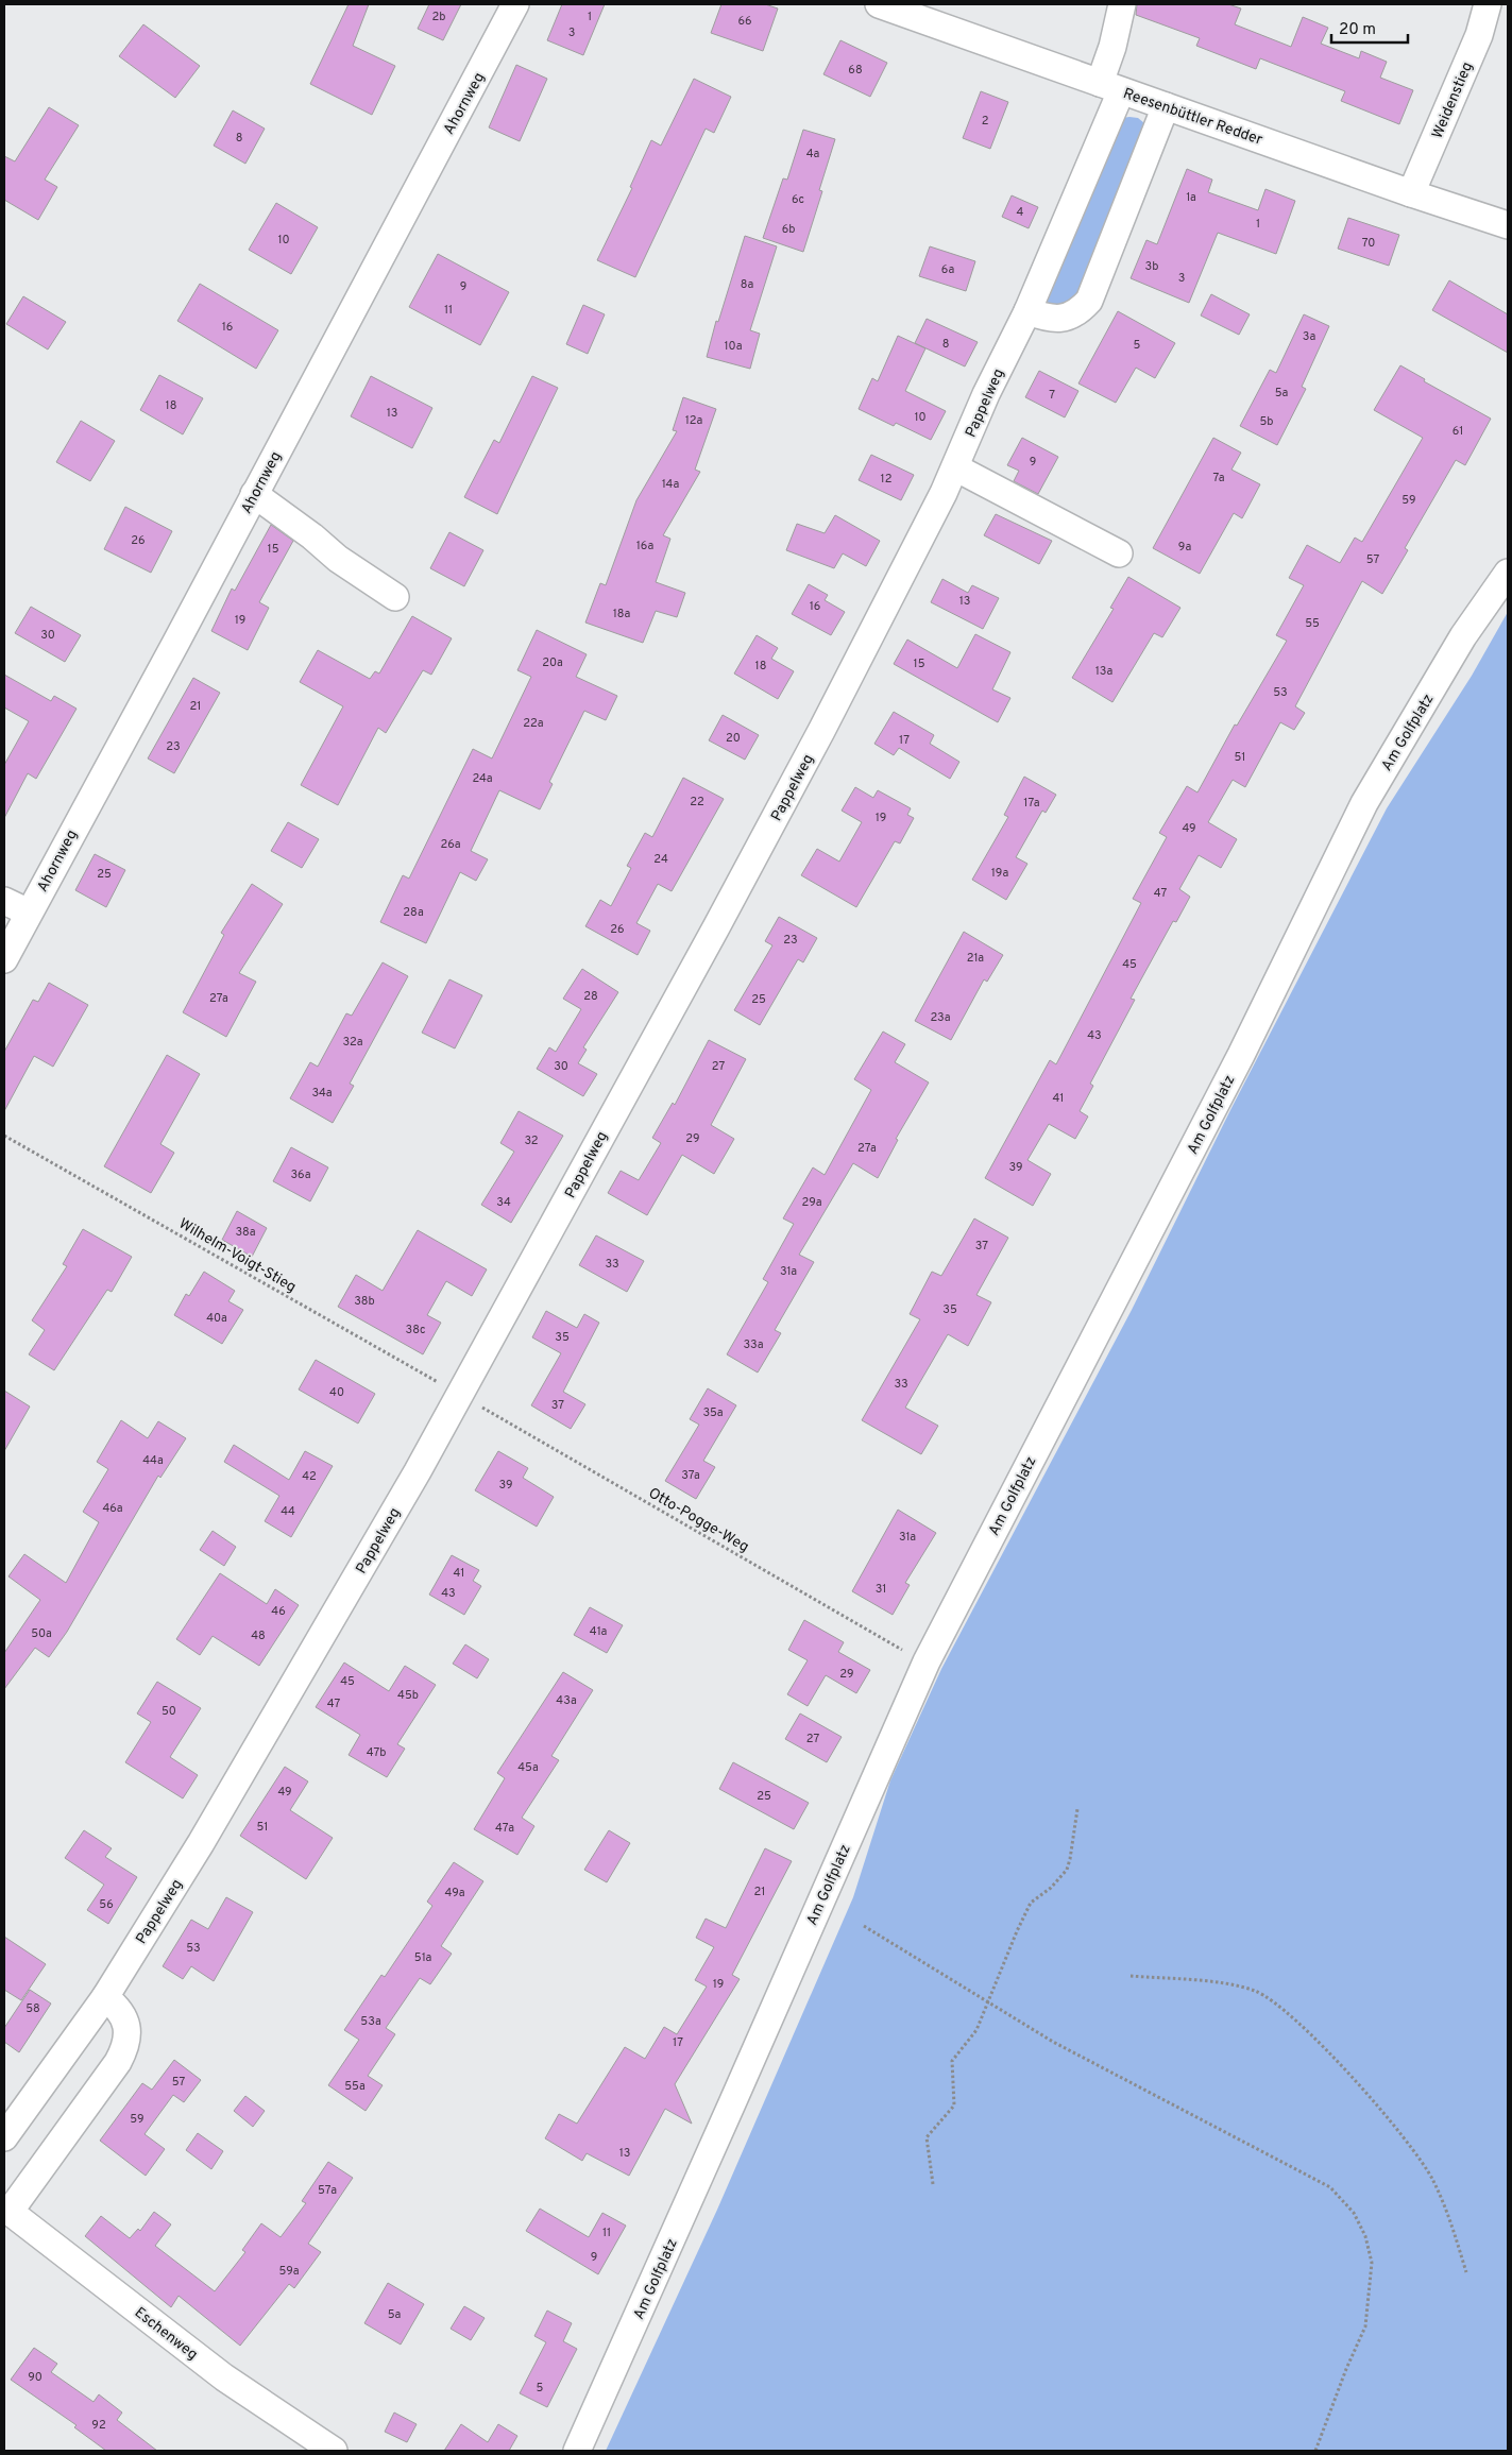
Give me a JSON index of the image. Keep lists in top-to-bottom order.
{
  "streets": {
    "street": [
      "Weidenstieg",
      "Ahornweg",
      "Reesenbüttler Redder",
      "Pappelweg",
      "Am Golfplatz",
      "Eschenweg"
    ],
    "path": ["Wilhelm-Voigt-Stieg", "Otto-Pogge-Weg"]
  },
  "crossings": [
    ["Weidenstieg", "Reesenbüttler Redder"],
    ["Reesenbüttler Redder", "Pappelweg"],
    ["Pappelweg", "Wilhelm-Voigt-Stieg"],
    ["Pappelweg", "Otto-Pogge-Weg"],
    ["Am Golfplatz", "Otto-Pogge-Weg"],
    ["Wilhelm-Voigt-Stieg", "Otto-Pogge-Weg"]
  ],
  "house_numbers": [
    "2b",
    "1",
    "66",
    "3",
    "68",
    "2",
    "8",
    "4a",
    "1a",
    "6c",
    "4",
    "1",
    "6b",
    "10",
    "70",
    "3b",
    "6a",
    "3",
    "8a",
    "9",
    "11",
    "16",
    "3a",
    "8",
    "5",
    "10a",
    "5a",
    "7",
    "18",
    "13",
    "10",
    "12a",
    "5b",
    "61",
    "9",
    "7a",
    "12",
    "14a",
    "59",
    "26",
    "16a",
    "9a",
    "15",
    "57",
    "13",
    "16",
    "18a",
    "19",
    "55",
    "30",
    "20a",
    "15",
    "18",
    "13a",
    "53",
    "21",
    "22a",
    "20",
    "17",
    "23",
    "51",
    "24a",
    "22",
    "17a",
    "19",
    "49",
    "26a",
    "24",
    "19a",
    "25",
    "47",
    "28a",
    "26",
    "23",
    "21a",
    "45",
    "28",
    "27a",
    "25",
    "23a",
    "43",
    "32a",
    "30",
    "27",
    "34a",
    "41",
    "29",
    "32",
    "27a",
    "39",
    "36a",
    "34",
    "29a",
    "38a",
    "37",
    "33",
    "31a",
    "38b",
    "35",
    "40a",
    "38c",
    "35",
    "33a",
    "33",
    "40",
    "37",
    "35a",
    "44a",
    "37a",
    "42",
    "39",
    "46a",
    "44",
    "31a",
    "41",
    "31",
    "43",
    "46",
    "41a",
    "50a",
    "48",
    "29",
    "45",
    "45b",
    "43a",
    "47",
    "50",
    "27",
    "47b",
    "45a",
    "49",
    "25",
    "51",
    "47a",
    "21",
    "49a",
    "56",
    "53",
    "51a",
    "19",
    "58",
    "53a",
    "17",
    "57",
    "55a",
    "59",
    "13",
    "57a",
    "11",
    "9",
    "59a",
    "5a",
    "90",
    "5",
    "92"
  ],
  "scale_bar": "20 m"
}
